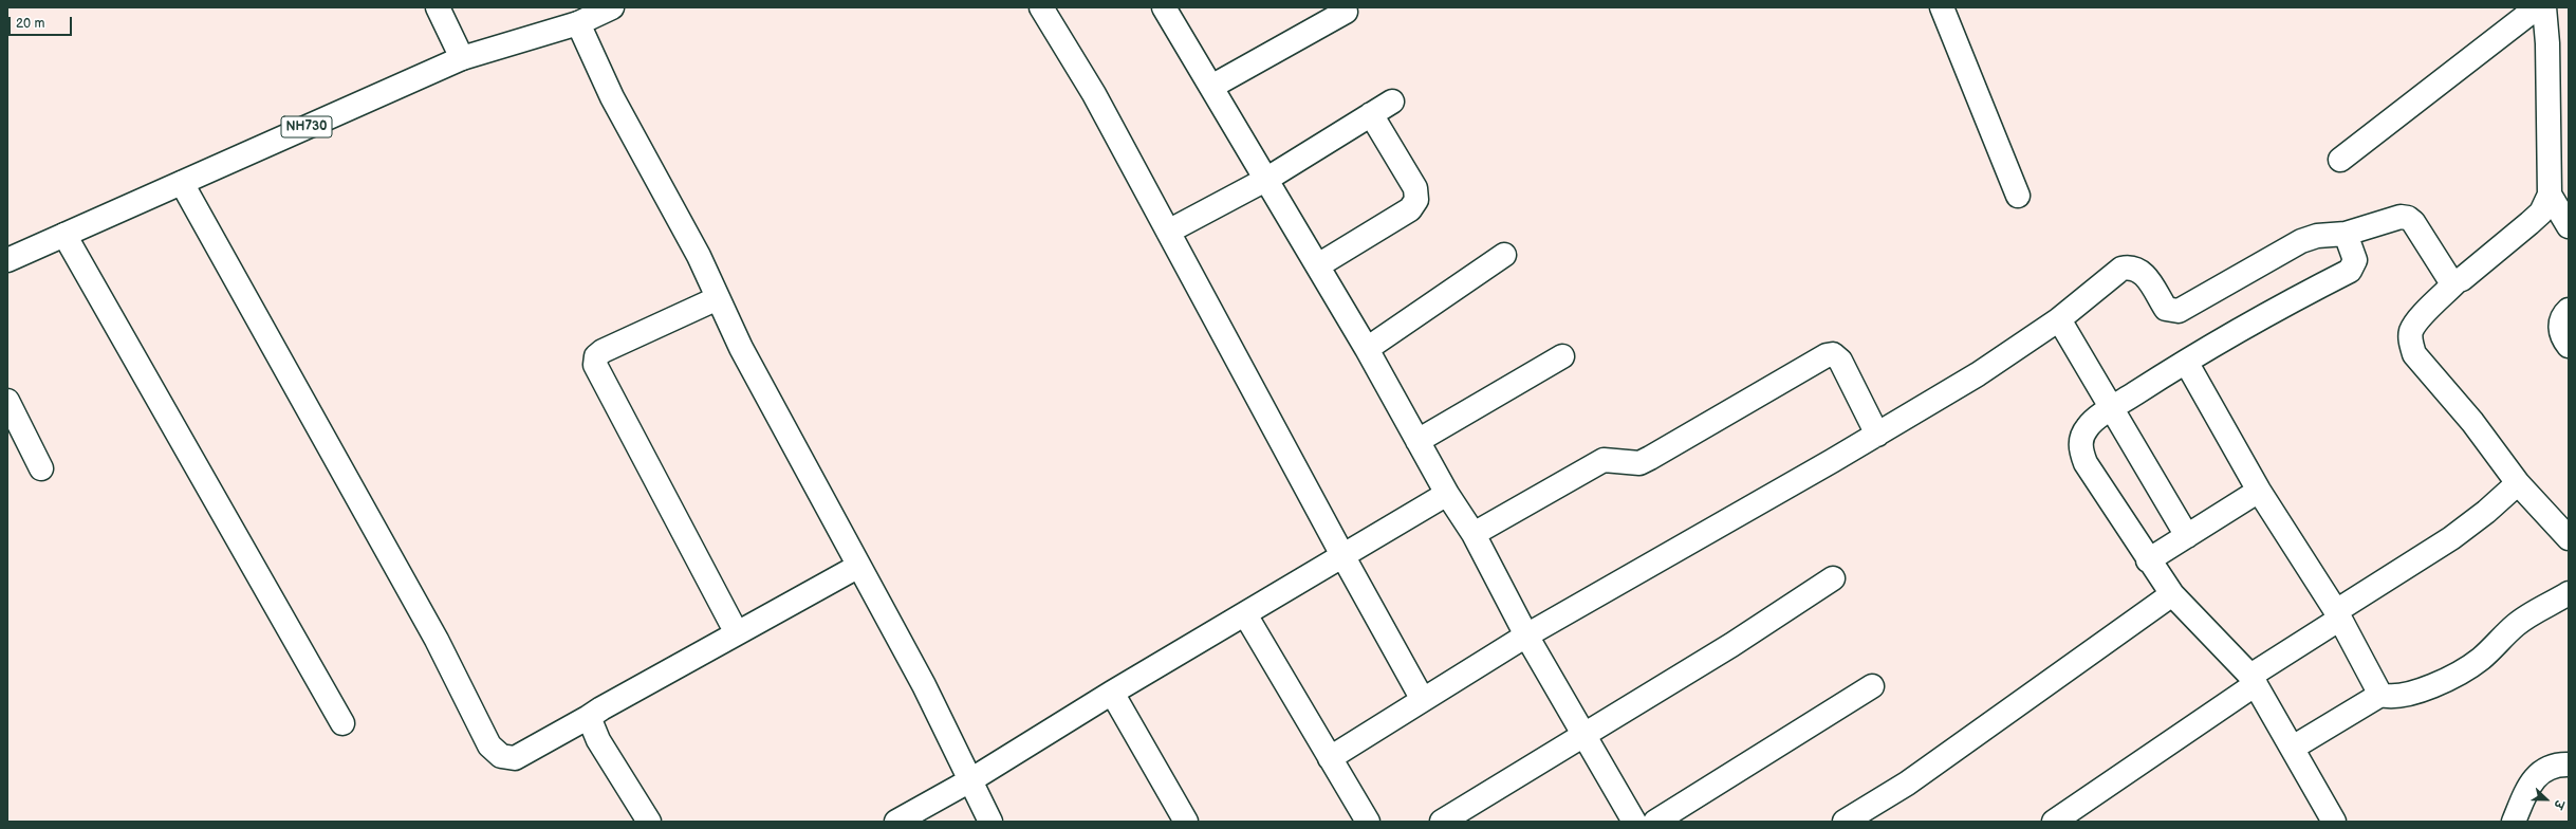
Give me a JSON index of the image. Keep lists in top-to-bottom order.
{
  "streets": {
    "main road": ["NH730"]
  },
  "scale_bar": "20 m",
  "north": "right"
}
